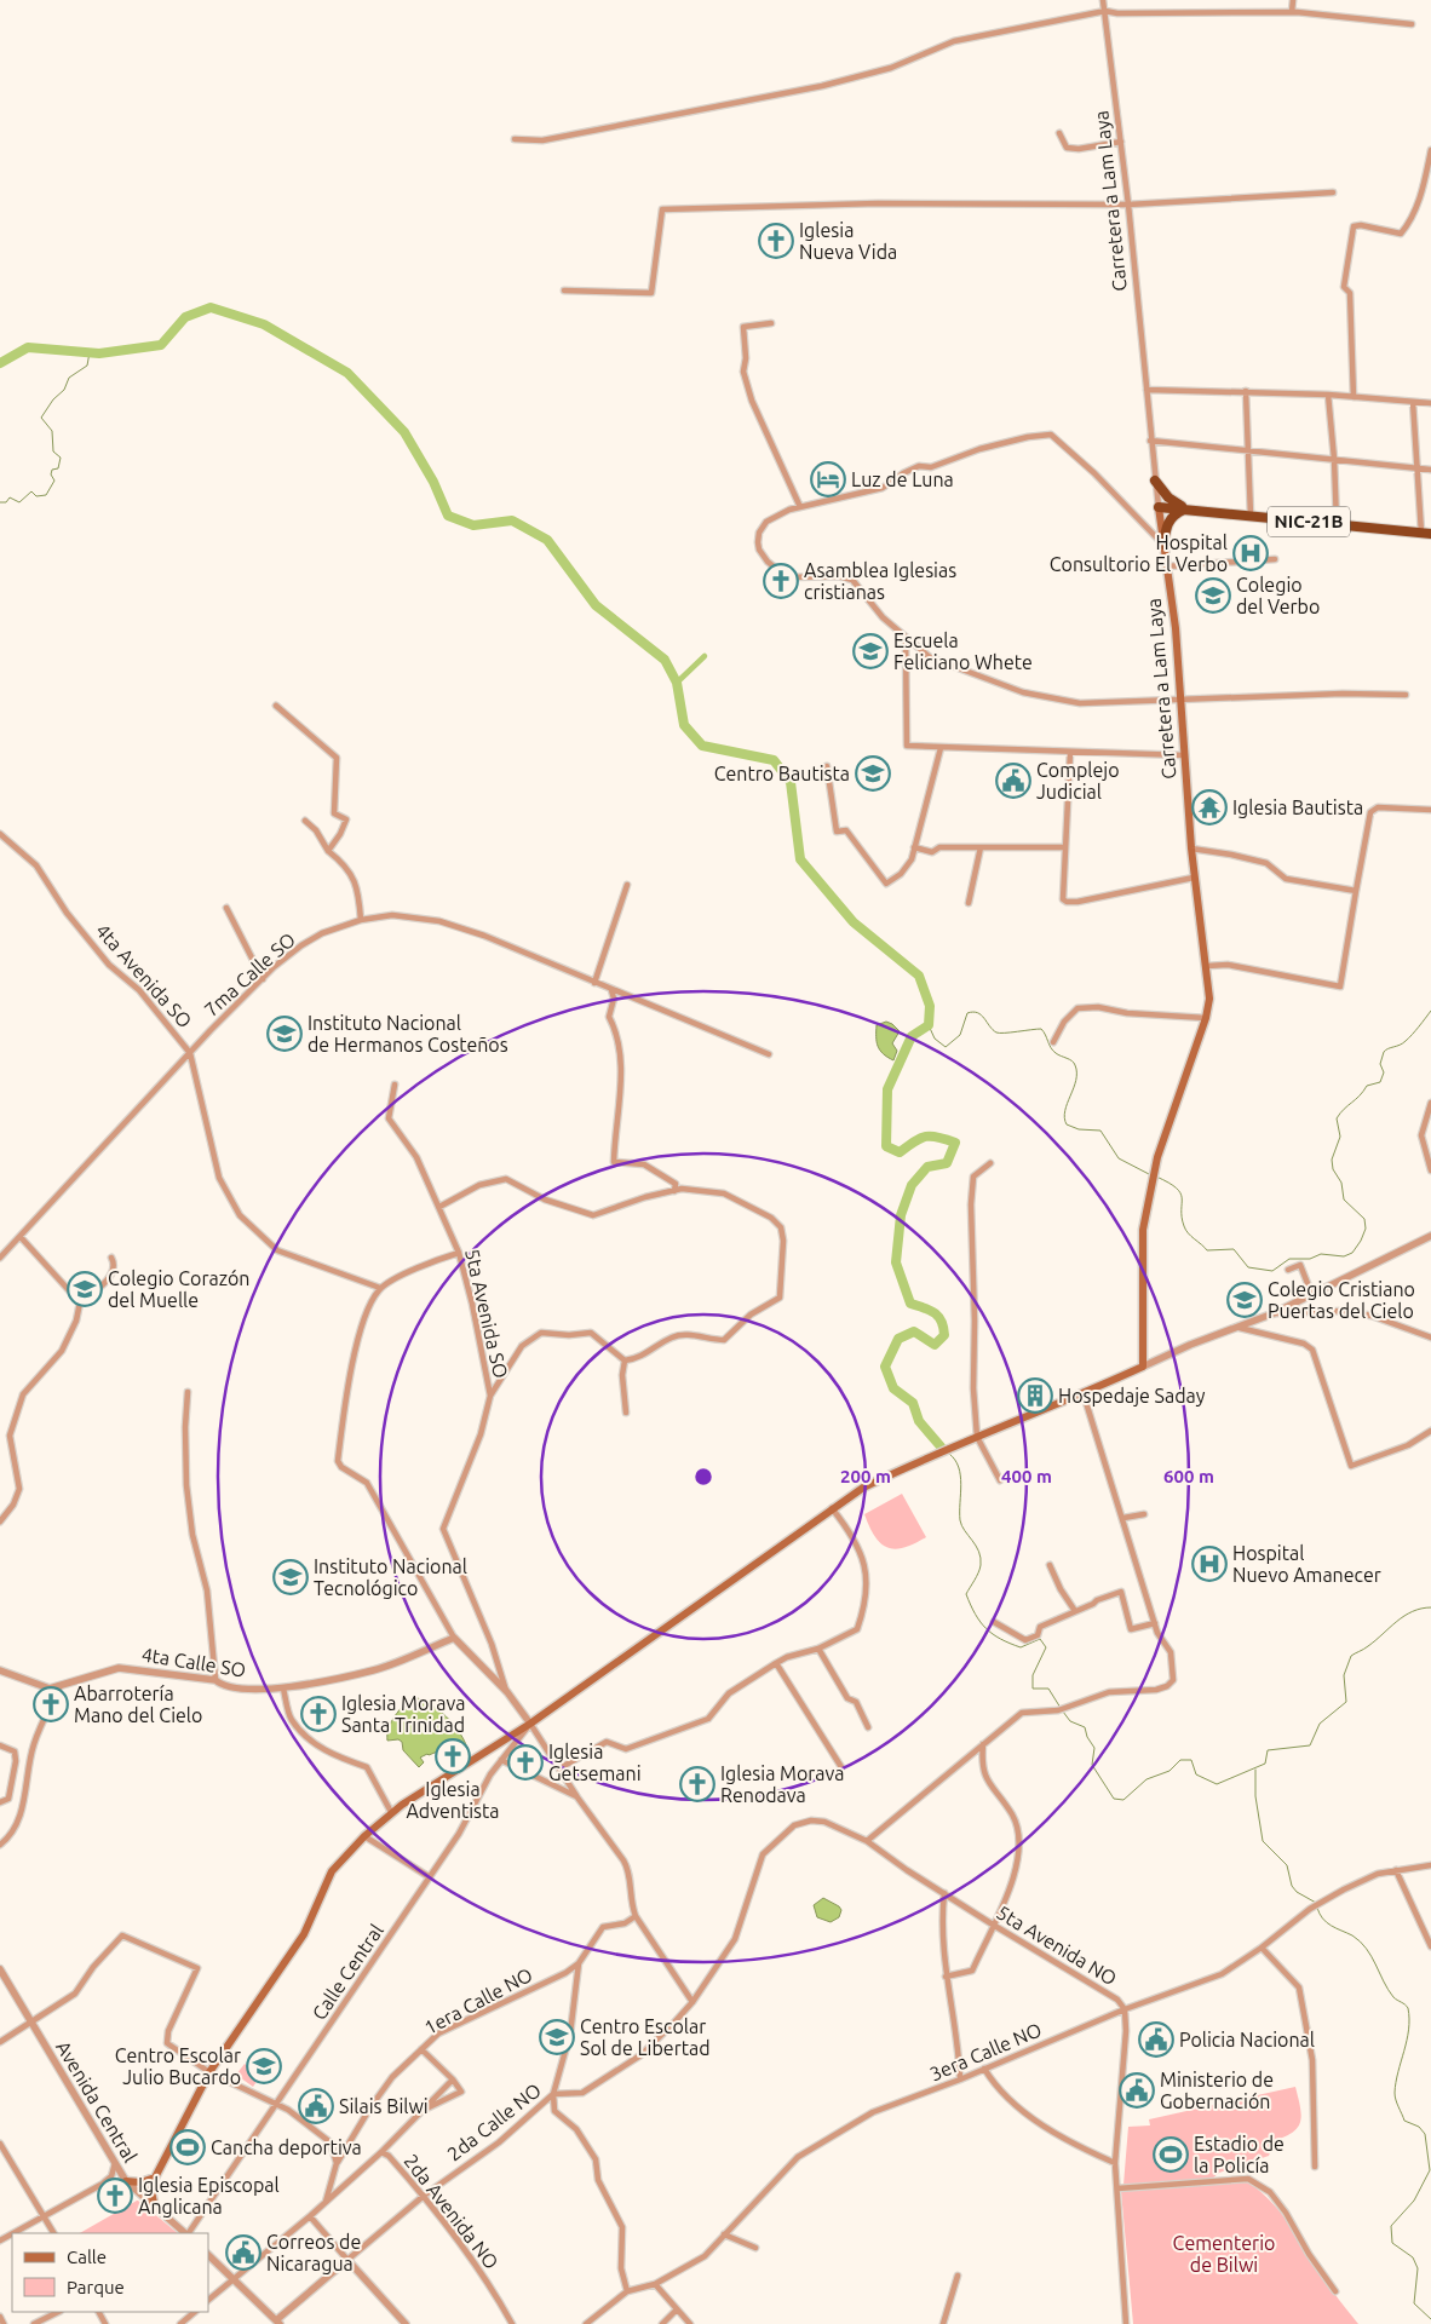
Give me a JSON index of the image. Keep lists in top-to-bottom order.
{
  "streets": {
    "highway": ["NIC-21B"],
    "main road": ["Carretera a Lam Laya"],
    "street": [
      "7ma Calle SO",
      "4ta Avenida SO",
      "5ta Avenida SO",
      "4ta Calle SO",
      "5ta Avenida NO",
      "Calle Central",
      "1era Calle NO",
      "3era Calle NO",
      "Avenida Central",
      "2da Calle NO",
      "2da Avenida NO"
    ]
  },
  "crossings": [
    ["Carretera a Lam Laya", "NIC-21B"],
    ["7ma Calle SO", "4ta Avenida SO"],
    ["5ta Avenida NO", "3era Calle NO"],
    ["5ta Avenida NO", "2da Calle NO"],
    ["2da Calle NO", "2da Avenida NO"]
  ],
  "parks": ["Cementerio de Bilwi"],
  "places": {
    "church": [
      "Iglesia Nueva Vida",
      "Asamblea Iglesias cristianas",
      "Abarrotería Mano del Cielo",
      "Iglesia Morava Santa Trinidad",
      "Iglesia Adventista",
      "Iglesia Getsemani",
      "Iglesia Morava Renodava",
      "Iglesia Episcopal Anglicana"
    ],
    "hotel": ["Luz de Luna"],
    "hospital": ["Hospital Consultorio El Verbo", "Hospital Nuevo Amanecer"],
    "school or university": [
      "Colegio del Verbo",
      "Escuela Feliciano Whete",
      "Centro Bautista",
      "Instituto Nacional de Hermanos Costeños",
      "Colegio Corazón del Muelle",
      "Colegio Cristiano Puertas del Cielo",
      "Instituto Nacional Tecnológico",
      "Centro Escolar Sol de Libertad",
      "Centro Escolar Julio Bucardo"
    ],
    "public building": [
      "Complejo Judicial",
      "Policia Nacional",
      "Ministerio de Gobernación",
      "Silais Bilwi",
      "Correos de Nicaragua"
    ],
    "temple": ["Iglesia Bautista"],
    "building": ["Hospedaje Saday"],
    "sports": ["Cancha deportiva", "Estadio de la Policía"]
  },
  "legend": ["Calle", "Parque"],
  "rings": ["200 m", "400 m", "600 m"]
}
